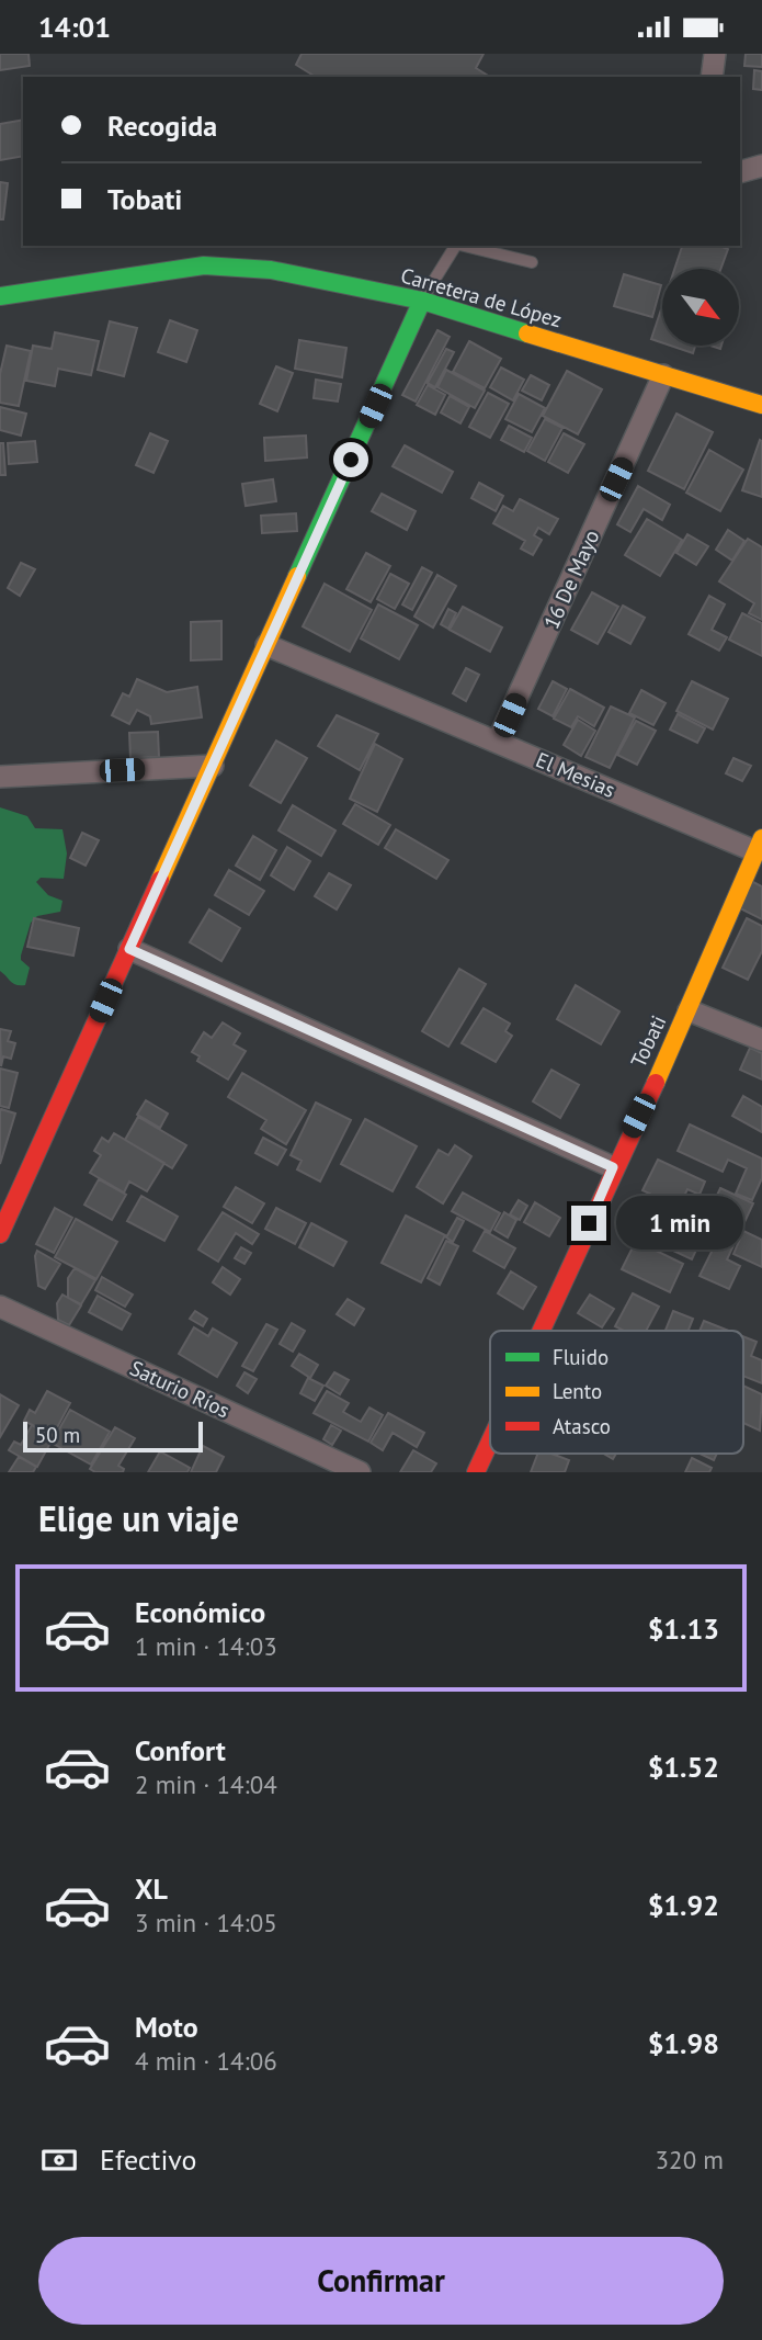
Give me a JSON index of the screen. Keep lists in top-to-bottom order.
{
  "streets": {
    "street": [
      "Carretera de López",
      "16 De Mayo",
      "El Mesias",
      "Tobati",
      "Saturio Ríos"
    ]
  },
  "crossings": [
    ["Carretera de López", "16 De Mayo"],
    ["16 De Mayo", "El Mesias"],
    ["El Mesias", "Tobati"]
  ],
  "legend": ["Fluido", "Lento", "Atasco"],
  "scale_bar": "50 m",
  "north": "bottom right",
  "page": {
    "status": "14:01",
    "banner": ["Recogida", "Tobati"],
    "bubble": "1 min",
    "scale": "50 m",
    "heading": "Elige un viaje",
    "list": [
      {
        "name": "Económico",
        "note": "1 min · 14:03",
        "value": "$1.13"
      },
      {
        "name": "Confort",
        "note": "2 min · 14:04",
        "value": "$1.52"
      },
      {
        "name": "XL",
        "note": "3 min · 14:05",
        "value": "$1.92"
      },
      {
        "name": "Moto",
        "note": "4 min · 14:06",
        "value": "$1.98"
      }
    ],
    "pay": ["Efectivo", "320 m"],
    "buttons": "Confirmar"
  }
}
